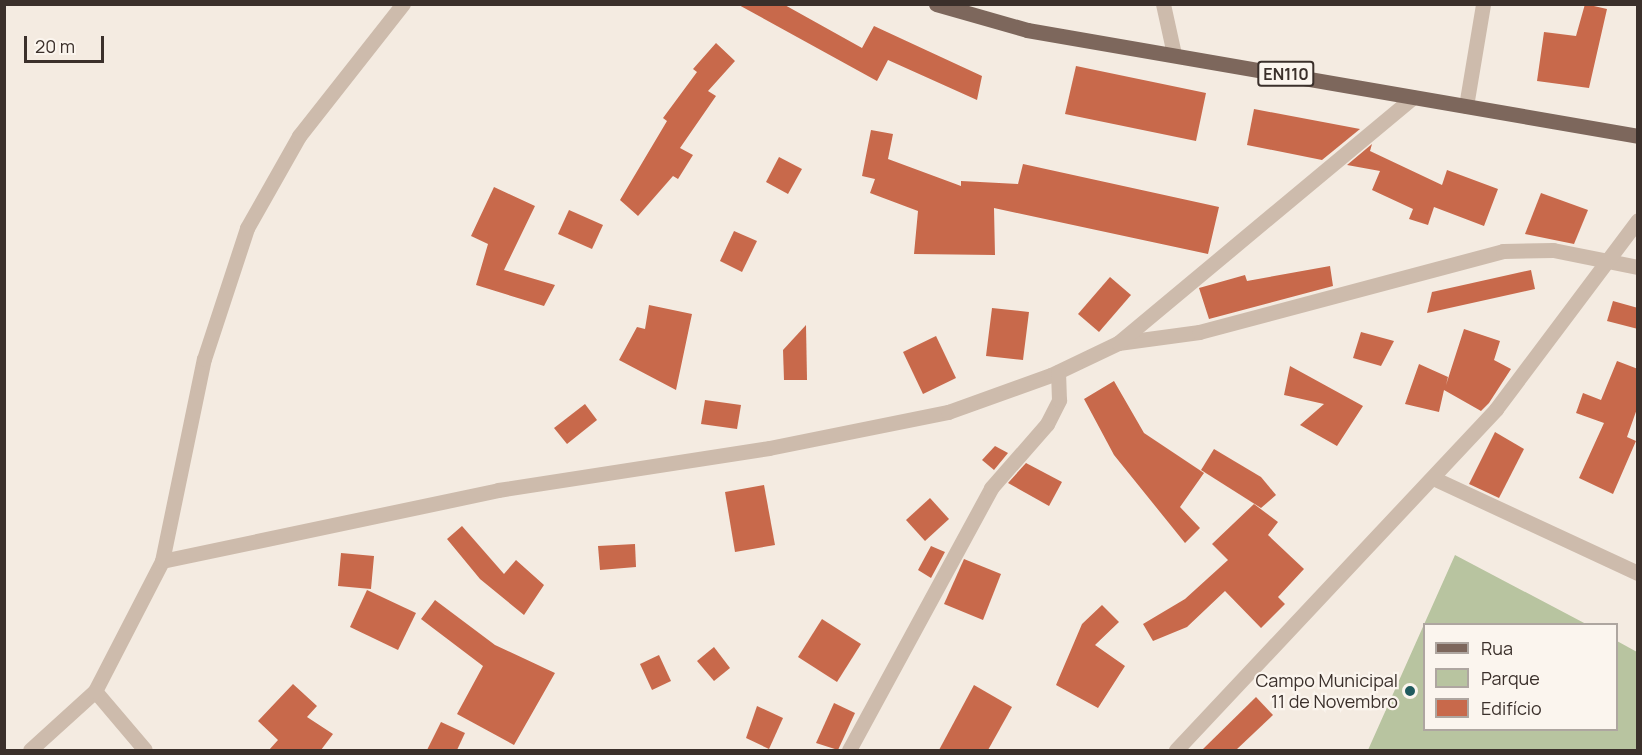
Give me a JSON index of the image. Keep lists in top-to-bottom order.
{
  "streets": {
    "main road": ["EN110"]
  },
  "places": ["Campo Municipal 11 de Novembro"],
  "legend": ["Rua", "Parque", "Edifício"],
  "scale_bar": "20 m"
}
